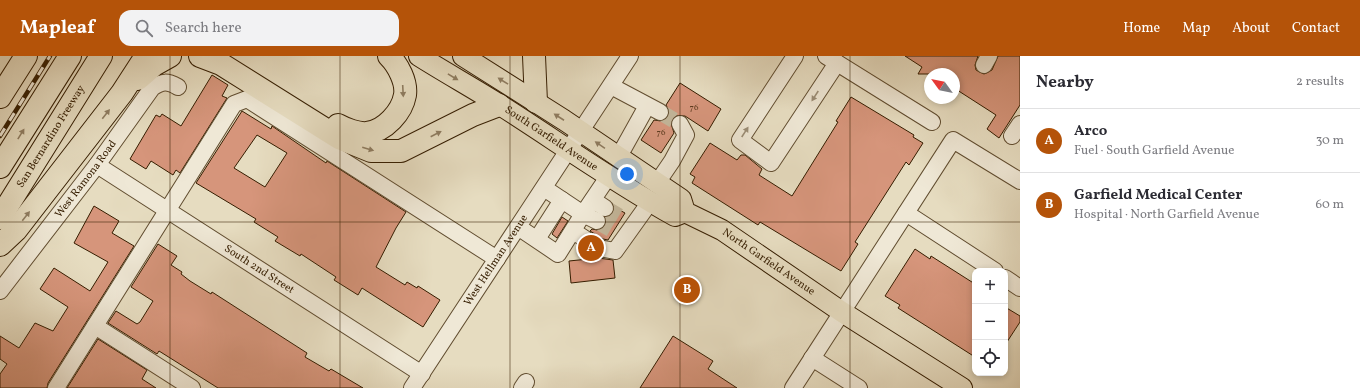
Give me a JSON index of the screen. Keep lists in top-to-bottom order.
{
  "streets": {
    "highway": ["San Bernardino Freeway"],
    "main road": ["South Garfield Avenue", "North Garfield Avenue"],
    "street": ["West Ramona Road", "West Hellman Avenue", "South 2nd Street"]
  },
  "crossings": [
    ["South Garfield Avenue", "West Hellman Avenue"],
    ["South Garfield Avenue", "North Garfield Avenue"],
    ["West Ramona Road", "South 2nd Street"],
    ["West Hellman Avenue", "South 2nd Street"]
  ],
  "house_numbers": ["76", "76"],
  "north": "top left",
  "page": {
    "header": "Mapleaf",
    "search": "Search here",
    "nav": [
      "Home",
      "Map",
      "About",
      "Contact"
    ],
    "heading": ["Nearby", "2 results"],
    "list": [
      {
        "mark": "A",
        "name": "Arco",
        "note": "Fuel · South Garfield Avenue",
        "value": "30 m"
      },
      {
        "mark": "B",
        "name": "Garfield Medical Center",
        "note": "Hospital · North Garfield Avenue",
        "value": "60 m"
      }
    ],
    "pins": ["A", "B"],
    "map_buttons": ["+", "−"]
  }
}
